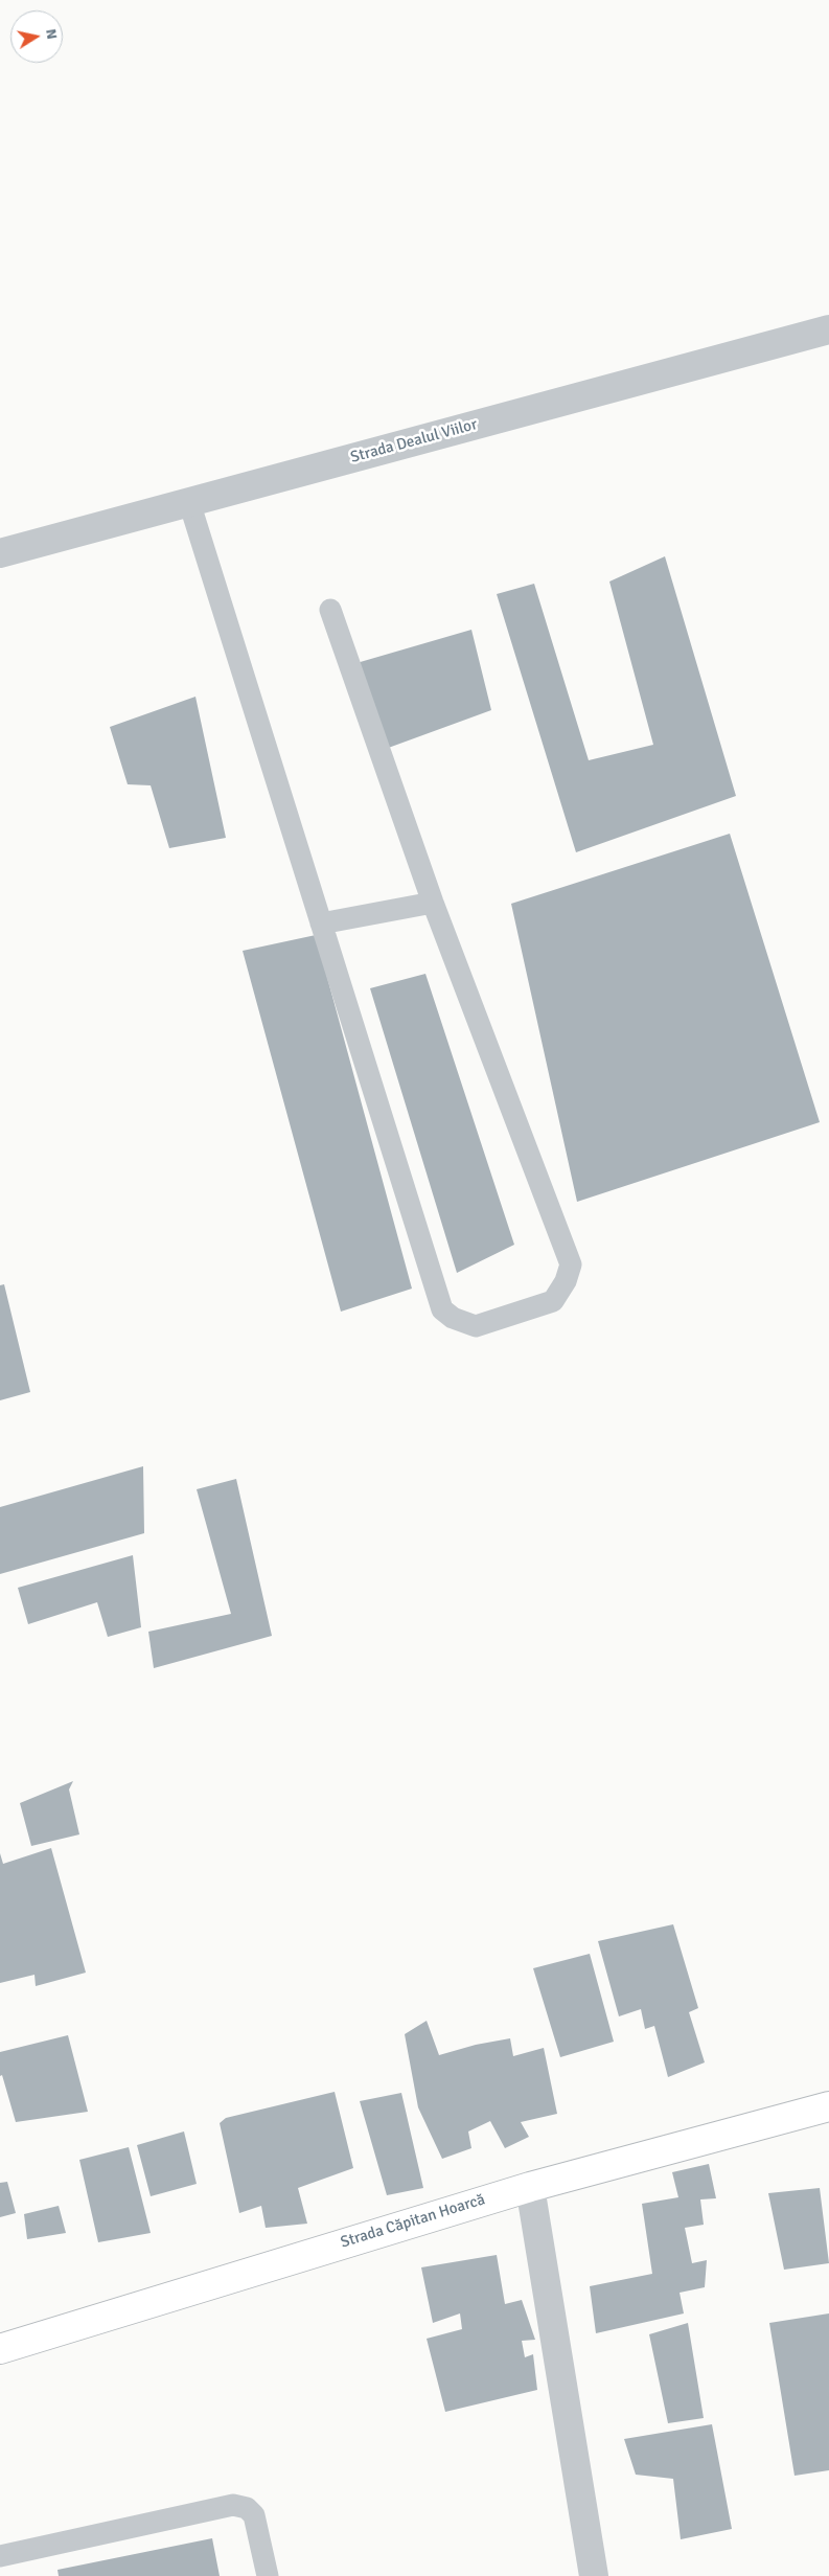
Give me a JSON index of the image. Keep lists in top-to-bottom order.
{
  "streets": {
    "main road": ["Strada Căpitan Hoarcă"],
    "street": ["Strada Dealul Viilor"]
  },
  "north": "right"
}
